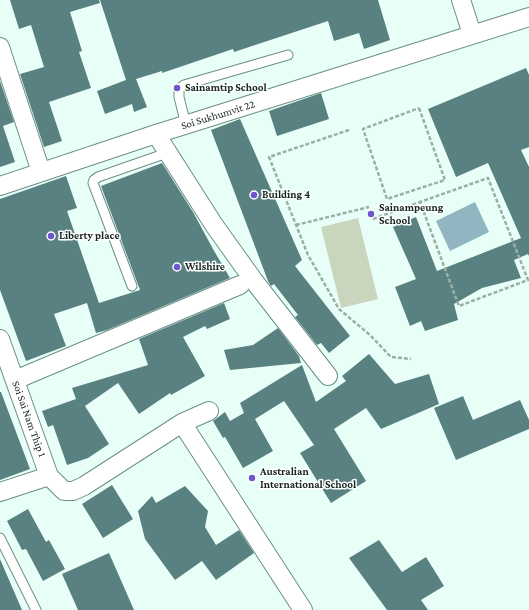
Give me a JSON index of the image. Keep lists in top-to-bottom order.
{
  "streets": {
    "street": ["Soi Sukhumvit 22", "Soi Sai Nam Thip 1"]
  },
  "places": [
    "Sainamtip School",
    "Building 4",
    "Sainampeung School",
    "Liberty place",
    "Wilshire",
    "Australian International School"
  ]
}
